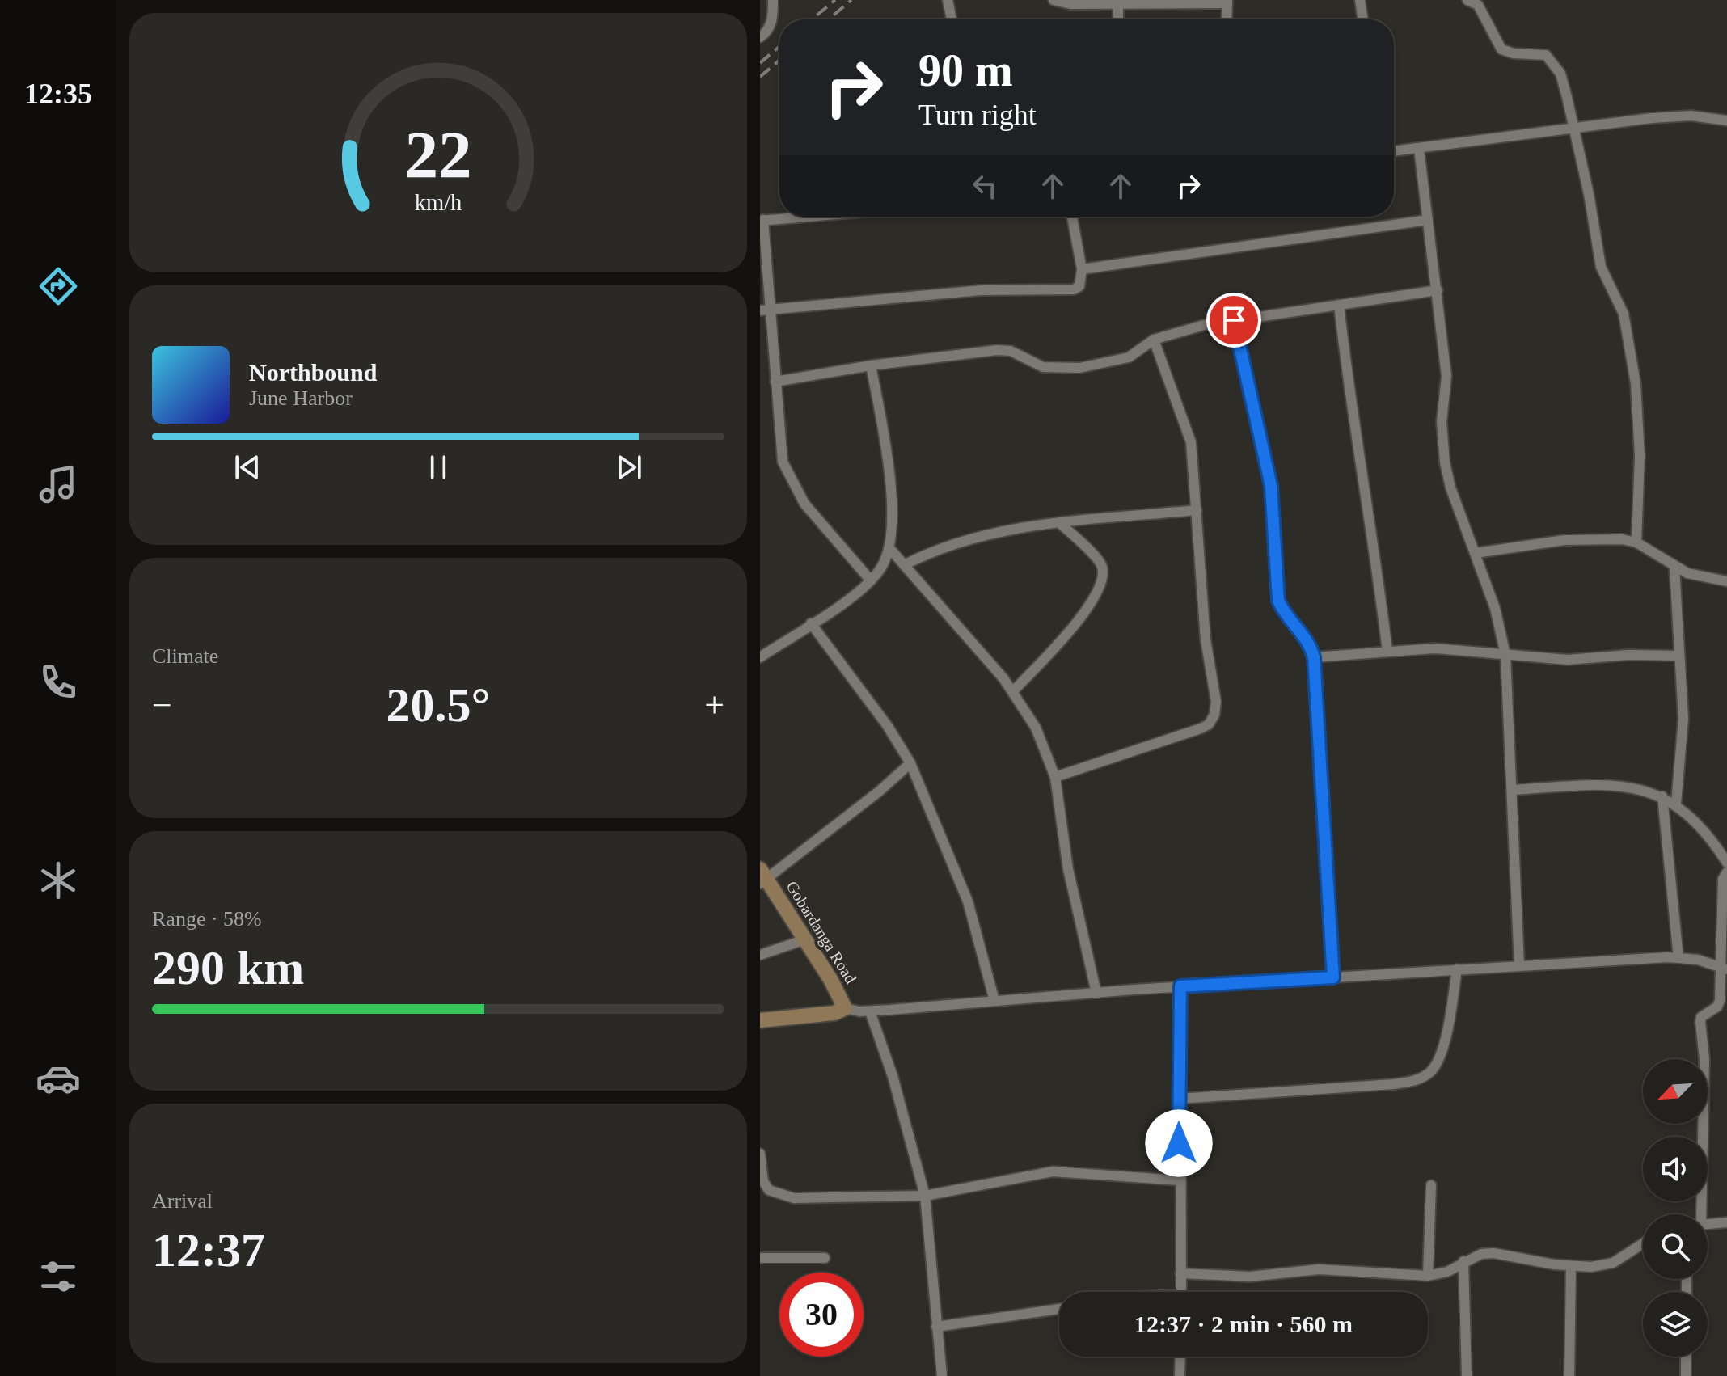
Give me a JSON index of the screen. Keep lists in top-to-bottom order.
{
  "streets": {
    "main road": ["Gobardanga Road"]
  },
  "north": "bottom left",
  "page": {
    "tabs": "12:35",
    "turn": ["90 m", "Turn right"],
    "song": ["Northbound", "June Harbor"],
    "tile": [
      "Climate",
      ["Range · 58%", "290 km"],
      ["Arrival", "12:37"]
    ],
    "heat": ["−", "20.5°", "+"],
    "limit": "30",
    "trip": "12:37 · 2 min · 560 m",
    "gauge": ["22", "km/h"]
  }
}
